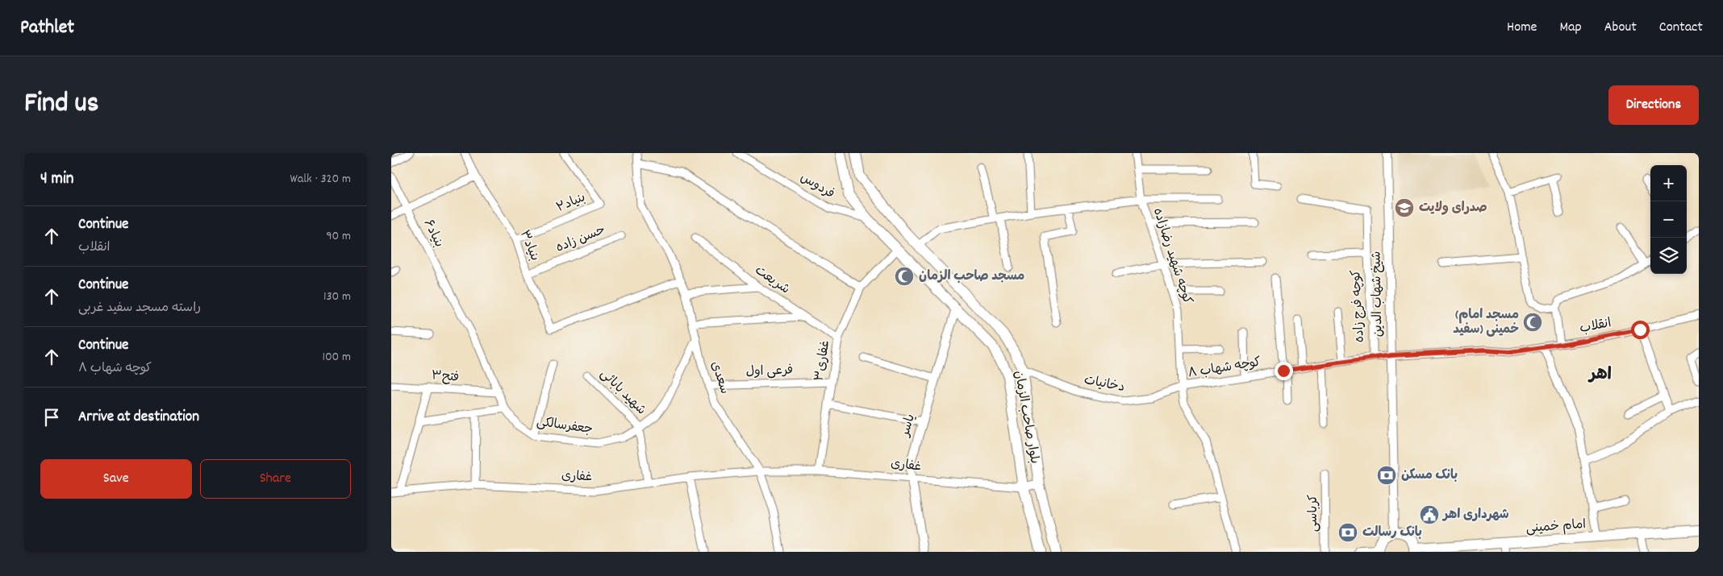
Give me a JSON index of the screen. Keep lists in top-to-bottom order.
{
  "streets": {
    "main road": ["بلوار صاحب الزمان", "امام خمینی"],
    "street": [
      "فردوس",
      "بنیاد۲",
      "بنیاد۶",
      "حسن زاده",
      "بنیاد۳",
      "کوچه شهید رضازاده",
      "شریعت",
      "شیخ شهاب الدین",
      "کوچه فرج زاده",
      "انقلاب",
      "غفاری۳",
      "کوچه شهاب ۸",
      "فرعی اول",
      "فتح۳",
      "سعدی",
      "دخانیات",
      "شهید بابائی",
      "یاسر",
      "جعفرسالکی",
      "غفاری",
      "کرباسی"
    ]
  },
  "crossings": [
    ["فردوس", "بلوار صاحب الزمان"],
    ["بنیاد۲", "بنیاد۳"],
    ["بنیاد۶", "جعفرسالکی"],
    ["حسن زاده", "بنیاد۳"],
    ["بنیاد۳", "سعدی"],
    ["کوچه شهید رضازاده", "کوچه شهاب ۸"],
    ["کوچه شهید رضازاده", "دخانیات"],
    ["شریعت", "غفاری۳"],
    ["شیخ شهاب الدین", "انقلاب"],
    ["شیخ شهاب الدین", "کوچه شهاب ۸"],
    ["کوچه فرج زاده", "کوچه شهاب ۸"],
    ["انقلاب", "کوچه شهاب ۸"],
    ["غفاری۳", "فرعی اول"],
    ["غفاری۳", "بلوار صاحب الزمان"],
    ["غفاری۳", "غفاری"],
    ["کوچه شهاب ۸", "دخانیات"],
    ["فرعی اول", "سعدی"],
    ["فتح۳", "جعفرسالکی"],
    ["سعدی", "جعفرسالکی"],
    ["سعدی", "غفاری"],
    ["دخانیات", "بلوار صاحب الزمان"],
    ["شهید بابائی", "جعفرسالکی"],
    ["بلوار صاحب الزمان", "یاسر"],
    ["بلوار صاحب الزمان", "غفاری"],
    ["یاسر", "غفاری"]
  ],
  "districts": ["اهر"],
  "places": {
    "school or university": ["صدرای ولایت"],
    "mosque": ["مسجد صاحب الزمان", "(مسجد امام خمینی (سفید"],
    "bank": ["بانک مسکن", "بانک رسالت"],
    "public building": ["شهرداری اهر"]
  },
  "page": {
    "header": "Pathlet",
    "nav": [
      "Home",
      "Map",
      "About",
      "Contact"
    ],
    "title": "Find us",
    "buttons": [
      "Directions",
      ["Save", "Share"]
    ],
    "heading": ["4 min", "Walk · 320 m"],
    "map_buttons": ["+", "−"],
    "list": [
      ["Continue", "انقلاب", "90 m"],
      ["Continue", "راسته مسجد سفید غربی", "130 m"],
      ["Continue", "کوچه شهاب ۸", "100 m"],
      "Arrive at destination"
    ]
  }
}
